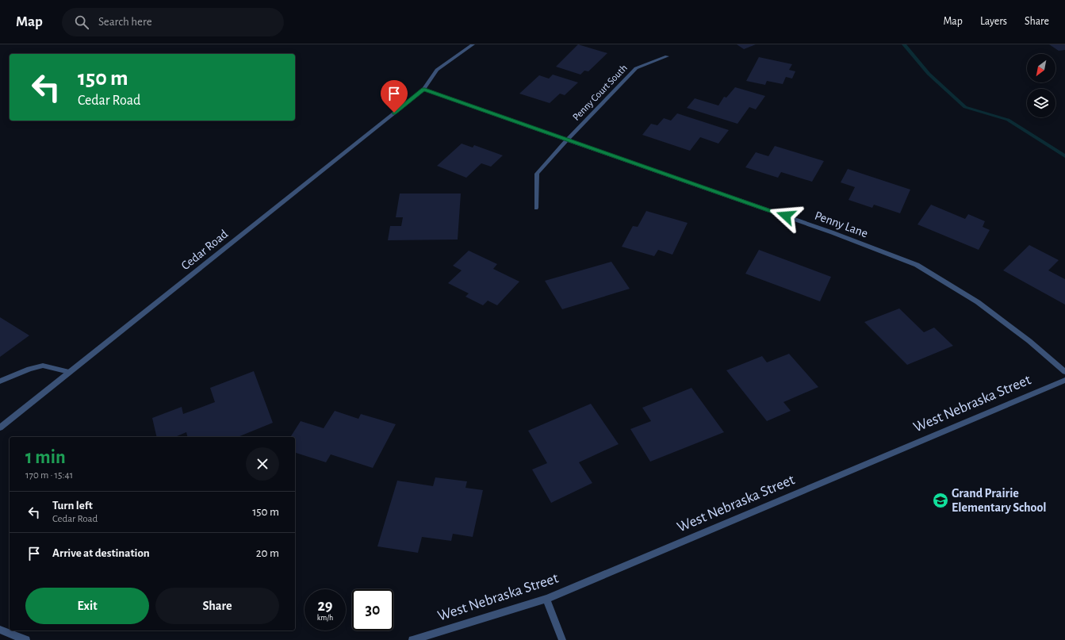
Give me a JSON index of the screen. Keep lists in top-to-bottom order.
{
  "streets": {
    "street": [
      "Penny Court South",
      "Penny Lane",
      "Cedar Road",
      "West Nebraska Street"
    ]
  },
  "crossings": [
    ["Penny Court South", "Penny Lane"],
    ["Penny Lane", "Cedar Road"]
  ],
  "places": {
    "school or university": ["Grand Prairie Elementary School"]
  },
  "north": "bottom left",
  "page": {
    "header": "Map",
    "search": "Search here",
    "nav": ["Map", "Layers", "Share"],
    "turn": ["150 m", "Cedar Road"],
    "heading": ["1 min", "170 m · 15:41"],
    "list": [
      {
        "name": "Turn left",
        "note": "Cedar Road",
        "value": "150 m"
      },
      {
        "name": "Arrive at destination",
        "value": "20 m"
      }
    ],
    "buttons": ["Exit", "Share"],
    "speed": "29 km/h",
    "limit": "30"
  }
}
